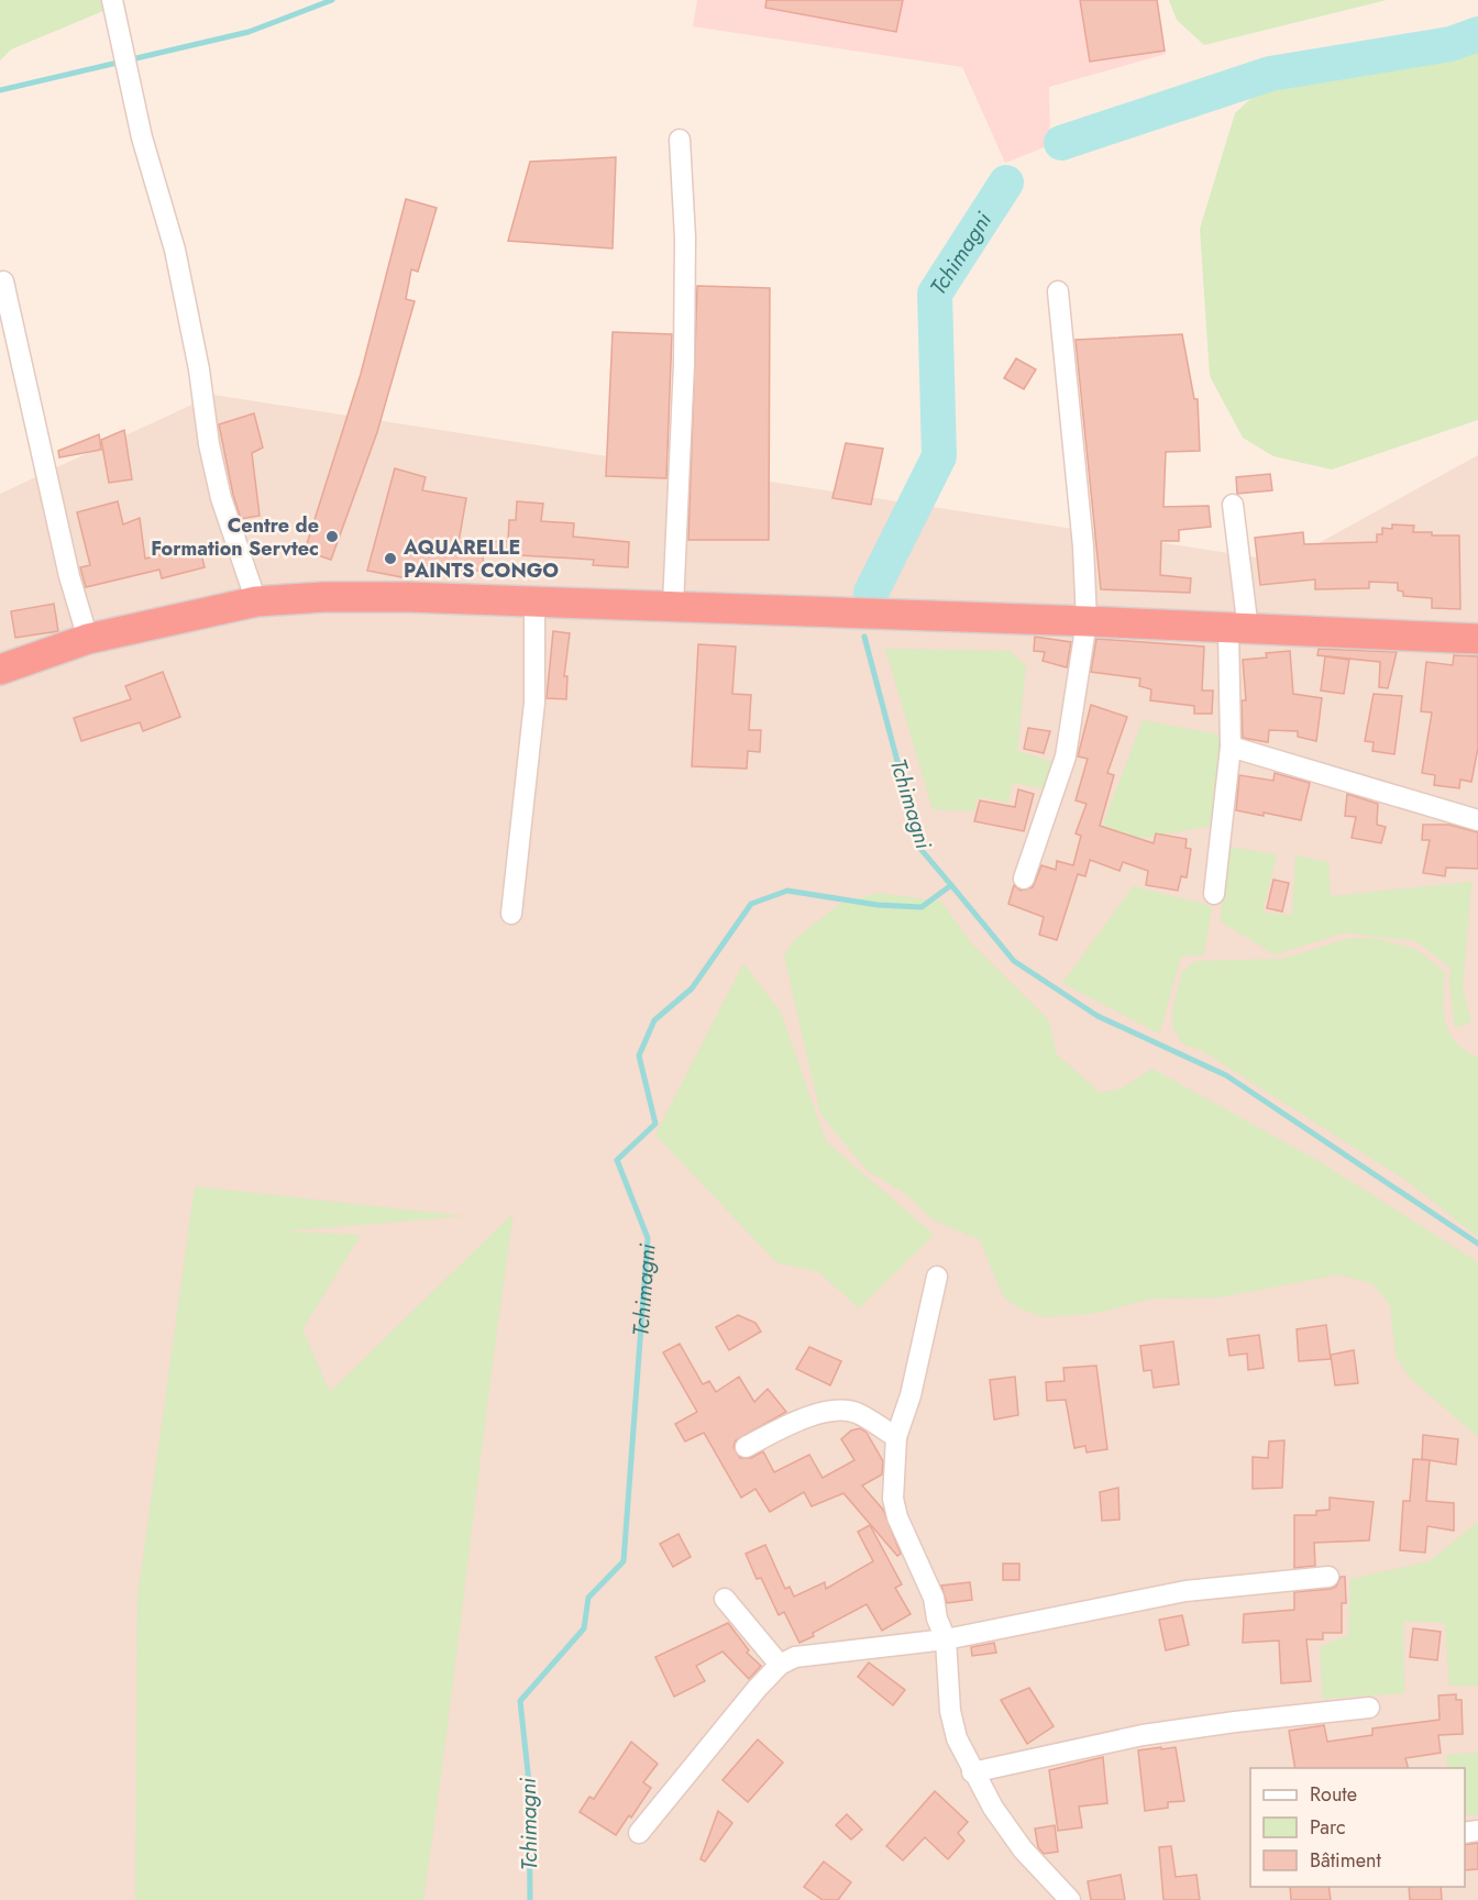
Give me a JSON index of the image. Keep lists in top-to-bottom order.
{
  "water": ["Tchimagni"],
  "places": ["Centre de Formation Servtec", "AQUARELLE PAINTS CONGO"],
  "legend": ["Route", "Parc", "Bâtiment"]
}
